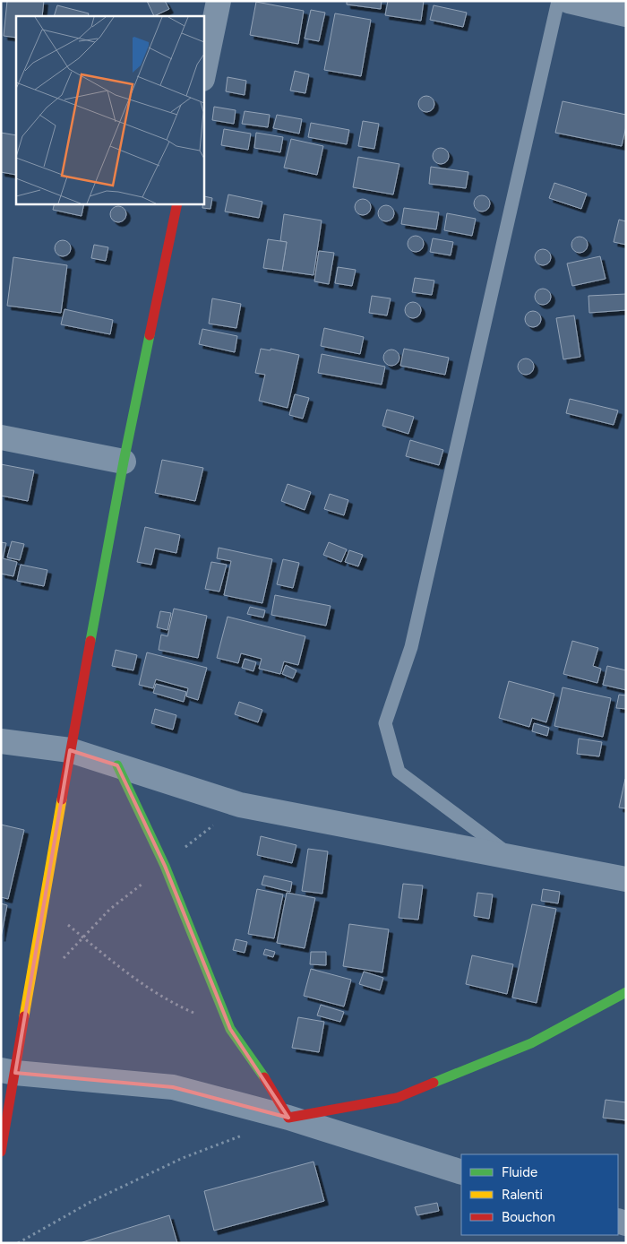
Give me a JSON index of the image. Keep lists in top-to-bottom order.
{
  "legend": ["Fluide", "Ralenti", "Bouchon"]
}
